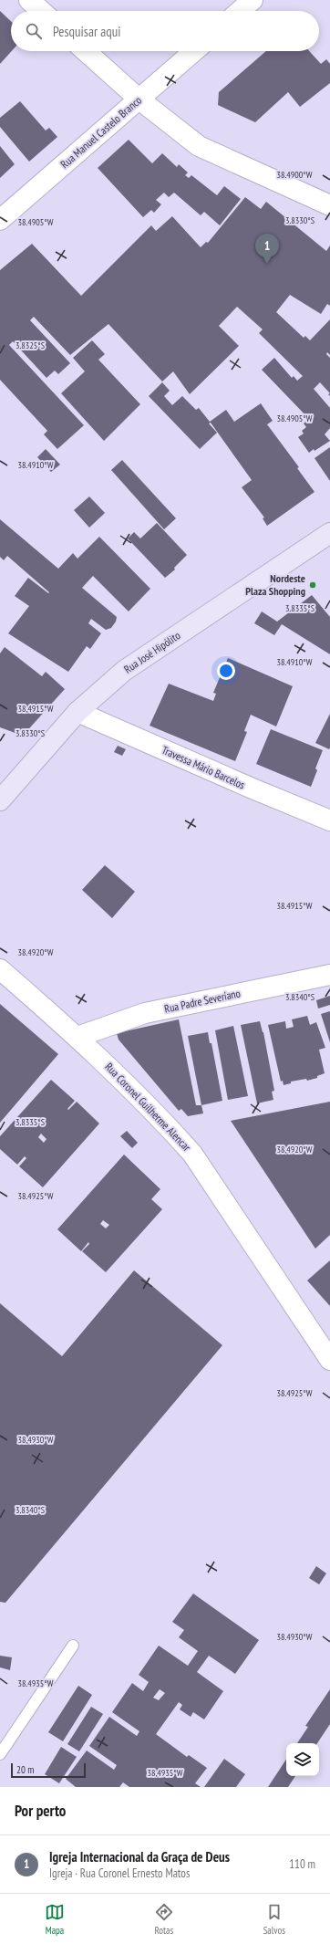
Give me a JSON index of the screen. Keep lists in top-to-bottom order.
{
  "streets": {
    "main road": ["Rua José Hipólito"],
    "street": [
      "Rua Manuel Castelo Branco",
      "Travessa Mário Barcelos",
      "Rua Padre Severíano",
      "Rua Coronel Guilherme Alencar"
    ]
  },
  "crossings": [
    ["Rua José Hipólito", "Travessa Mário Barcelos"],
    ["Rua Padre Severíano", "Rua Coronel Guilherme Alencar"]
  ],
  "places": ["Nordeste Plaza Shopping"],
  "scale_bar": "20 m",
  "page": {
    "search": "Pesquisar aqui",
    "pins": "1",
    "scale": "20 m",
    "heading": "Por perto",
    "list": [
      {
        "mark": "1",
        "name": "Igreja Internacional da Graça de Deus",
        "note": "Igreja · Rua Coronel Ernesto Matos",
        "value": "110 m"
      }
    ],
    "nav": ["Mapa", "Rotas", "Salvos"]
  },
  "coordinates": [
    "38.4900°W",
    "3.8330°S",
    "38.4905°W",
    "3.8325°S",
    "38.4910°W",
    "3.8335°S",
    "38.4915°W",
    "38.4920°W",
    "3.8340°S",
    "38.4925°W",
    "38.4930°W",
    "38.4935°W"
  ]
}
